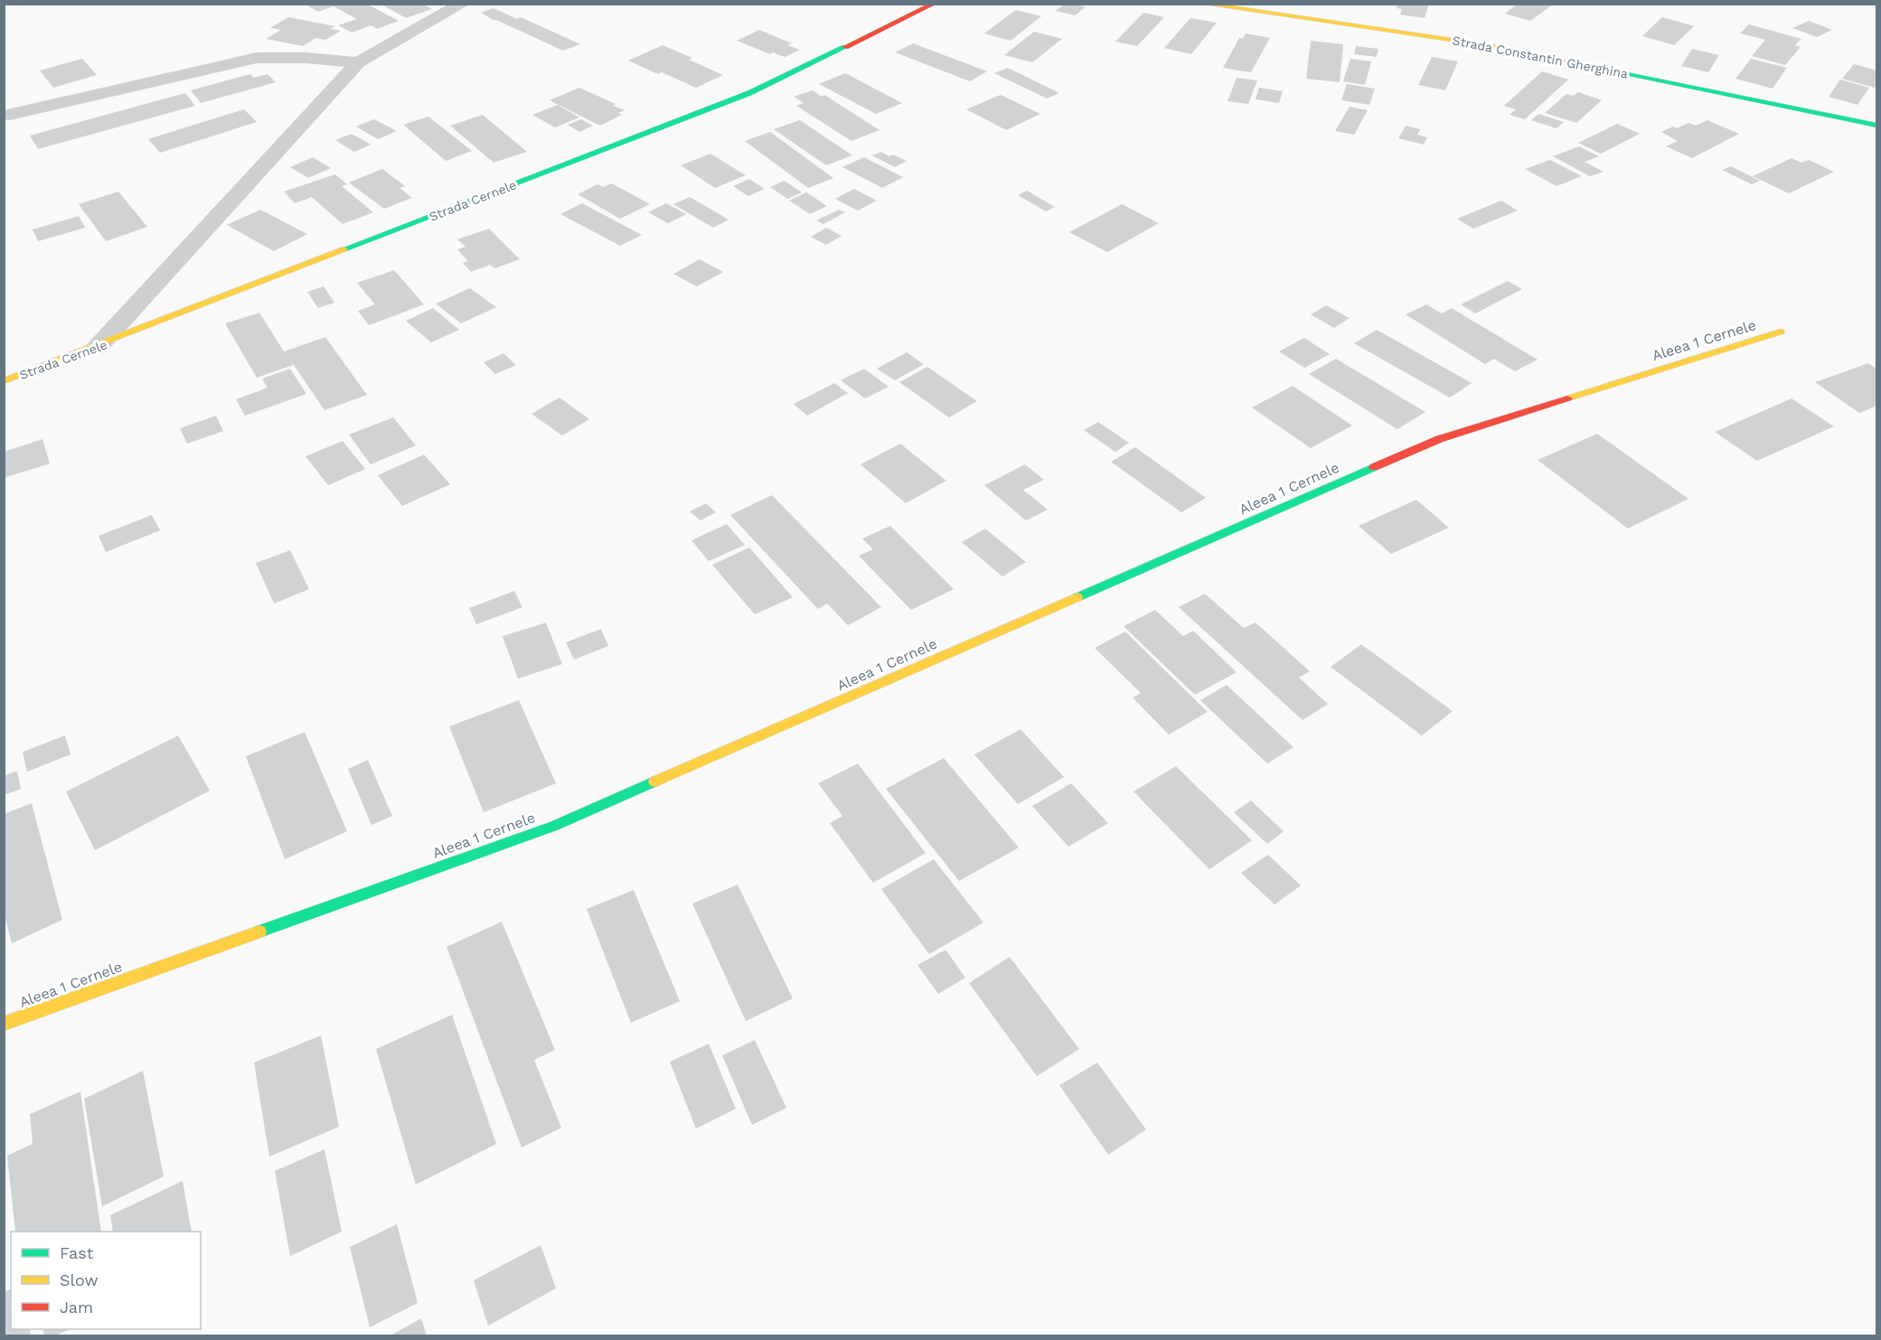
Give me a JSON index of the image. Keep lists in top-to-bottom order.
{
  "streets": {
    "street": ["Strada Constantin Gherghina", "Strada Cernele", "Aleea 1 Cernele"]
  },
  "legend": ["Fast", "Slow", "Jam"]
}
